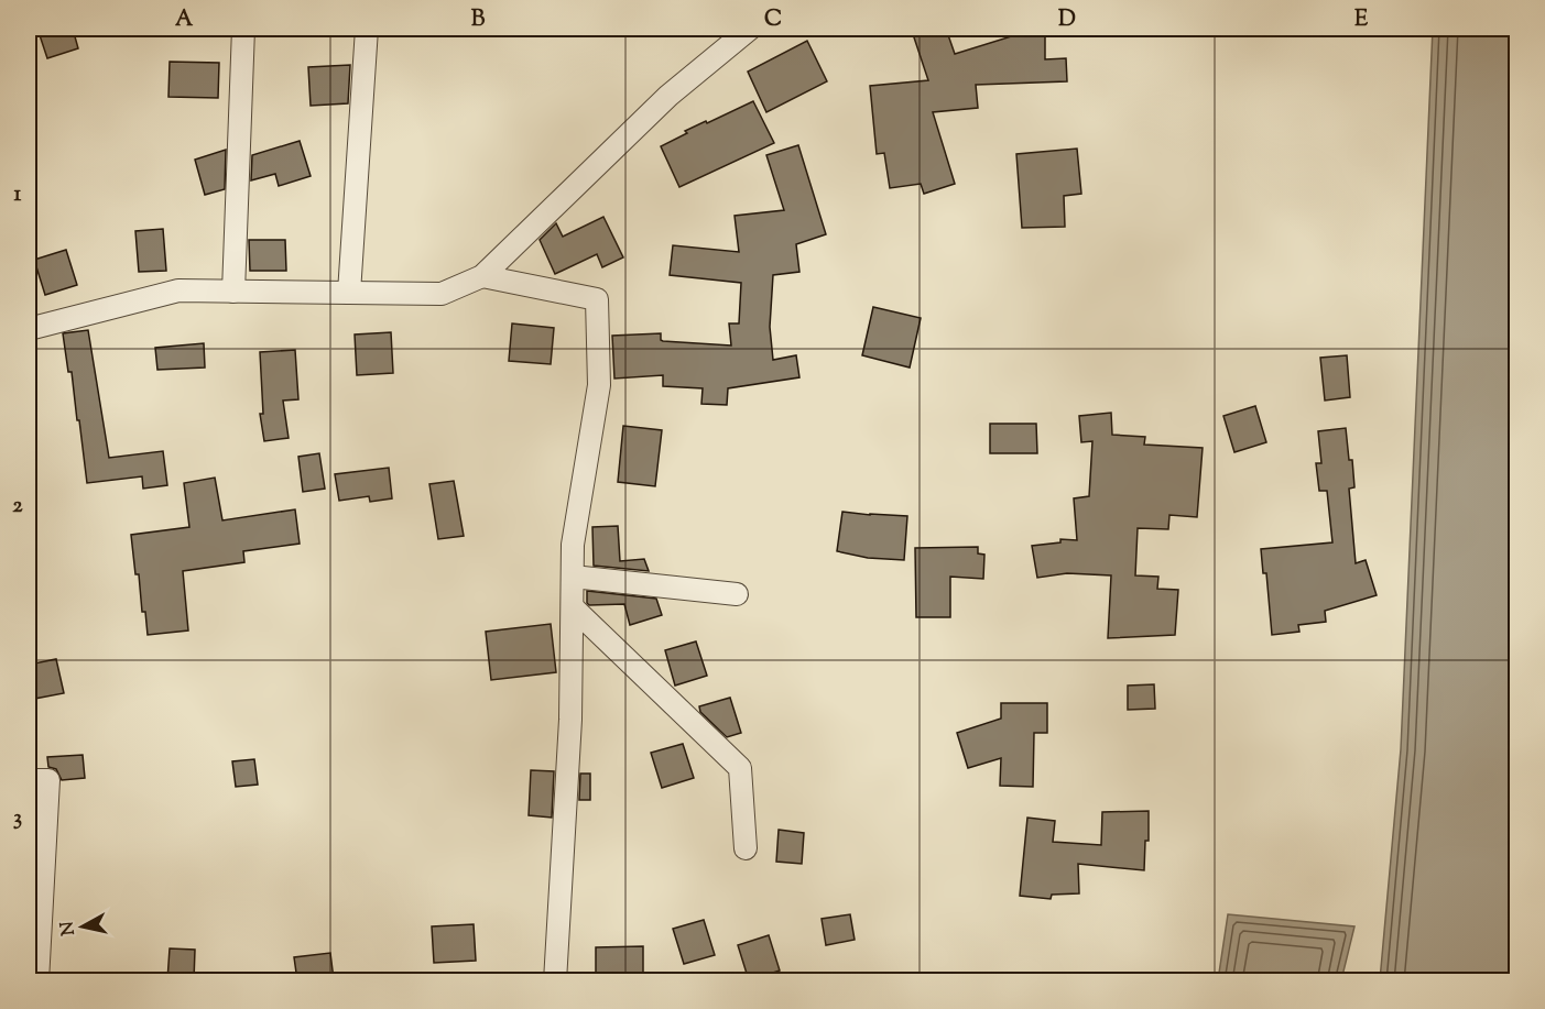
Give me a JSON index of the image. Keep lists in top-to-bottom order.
{
  "north": "left",
  "grid": {
    "columns": [
      "A",
      "B",
      "C",
      "D",
      "E"
    ],
    "rows": ["1", "2", "3"]
  }
}
